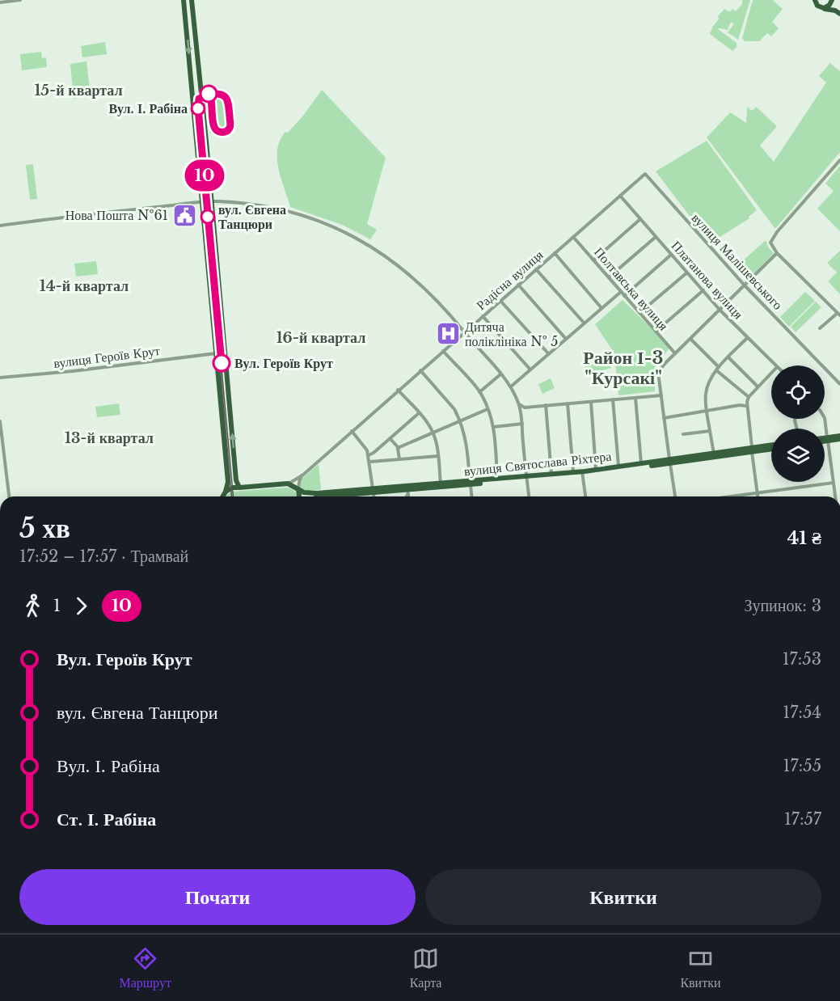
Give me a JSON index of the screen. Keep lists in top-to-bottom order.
{
  "streets": {
    "main road": ["вулиця Святослава Ріхтера"],
    "street": [
      "вулиця Малішевського",
      "Радісна вулиця",
      "Платанова вулиця",
      "Полтавська вулиця",
      "вулиця Героїв Крут"
    ]
  },
  "crossings": [
    ["вулиця Малішевського", "Радісна вулиця"],
    ["вулиця Малішевського", "Платанова вулиця"],
    ["Радісна вулиця", "Платанова вулиця"],
    ["Радісна вулиця", "Полтавська вулиця"]
  ],
  "districts": [
    "15-й квартал",
    "14-й квартал",
    "16-й квартал",
    "Район І-3 \"Курсакі\"",
    "13-й квартал"
  ],
  "places": {
    "other": ["Вул. І. Рабіна", "вул. Євгена Танцюри", "Вул. Героїв Крут"],
    "public building": ["Нова Пошта №61"],
    "hospital": ["Дитяча поліклініка № 5"]
  },
  "lines": ["tram line 10"],
  "page": {
    "on_map": "10",
    "heading": ["5 хв", "17:52 – 17:57 · Трамвай", "41 ₴"],
    "legs": ["1", "10", "Зупинок: 3"],
    "list": [
      {
        "name": "Вул. Героїв Крут",
        "value": "17:53"
      },
      {
        "name": "вул. Євгена Танцюри",
        "value": "17:54"
      },
      {
        "name": "Вул. І. Рабіна",
        "value": "17:55"
      },
      {
        "name": "Ст. І. Рабіна",
        "value": "17:57"
      }
    ],
    "buttons": ["Почати", "Квитки"],
    "tabs": ["Маршрут", "Карта", "Квитки"]
  }
}
